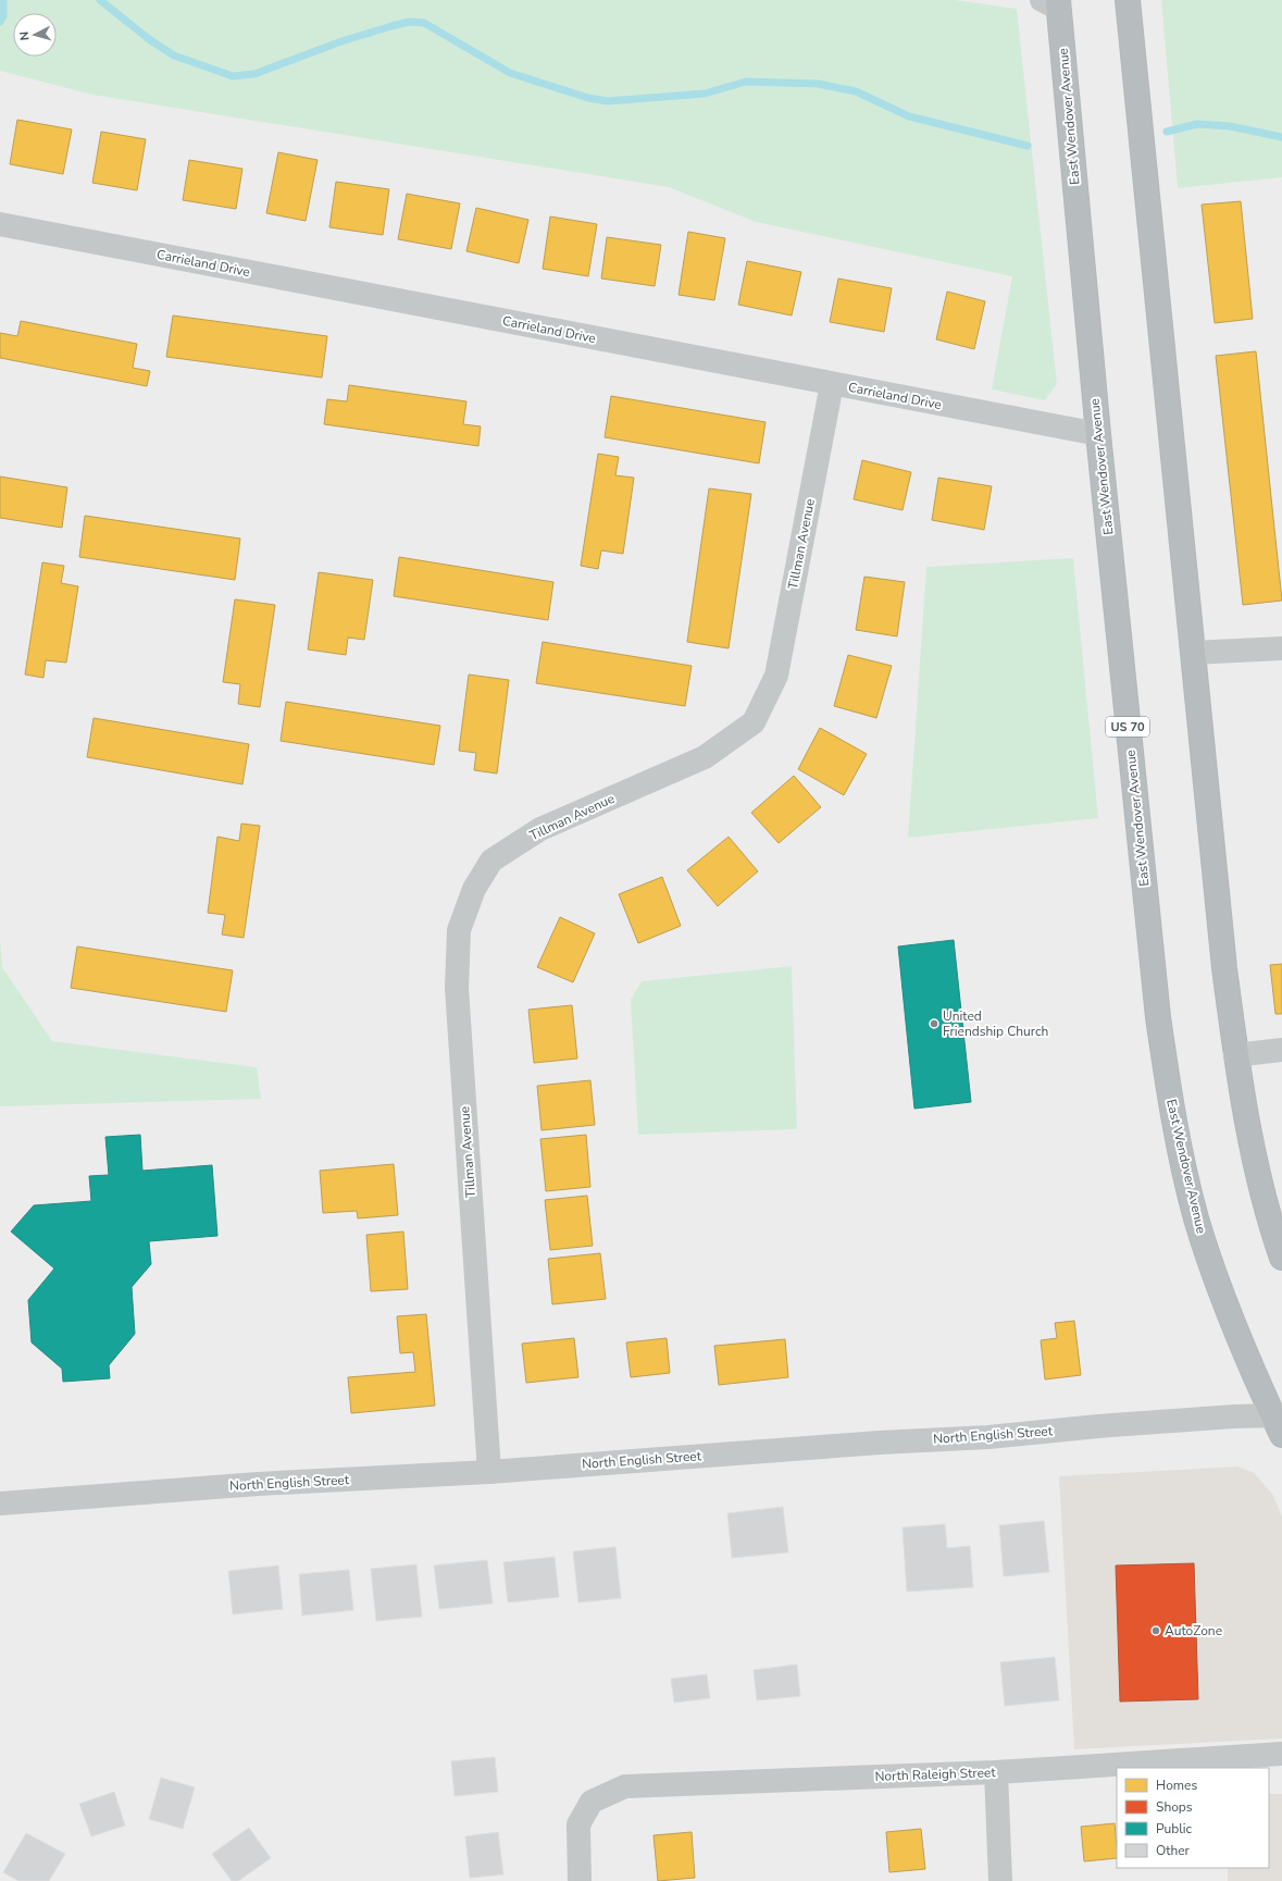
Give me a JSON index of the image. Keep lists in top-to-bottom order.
{
  "streets": {
    "highway": ["East Wendover Avenue", "US 70"],
    "street": [
      "Carrieland Drive",
      "Tillman Avenue",
      "North English Street",
      "North Raleigh Street"
    ]
  },
  "crossings": [
    ["East Wendover Avenue", "Carrieland Drive"],
    ["East Wendover Avenue", "North English Street"],
    ["Carrieland Drive", "Tillman Avenue"],
    ["Tillman Avenue", "North English Street"]
  ],
  "places": ["United Friendship Church", "AutoZone"],
  "legend": [
    "Homes",
    "Shops",
    "Public",
    "Other"
  ],
  "north": "left"
}
